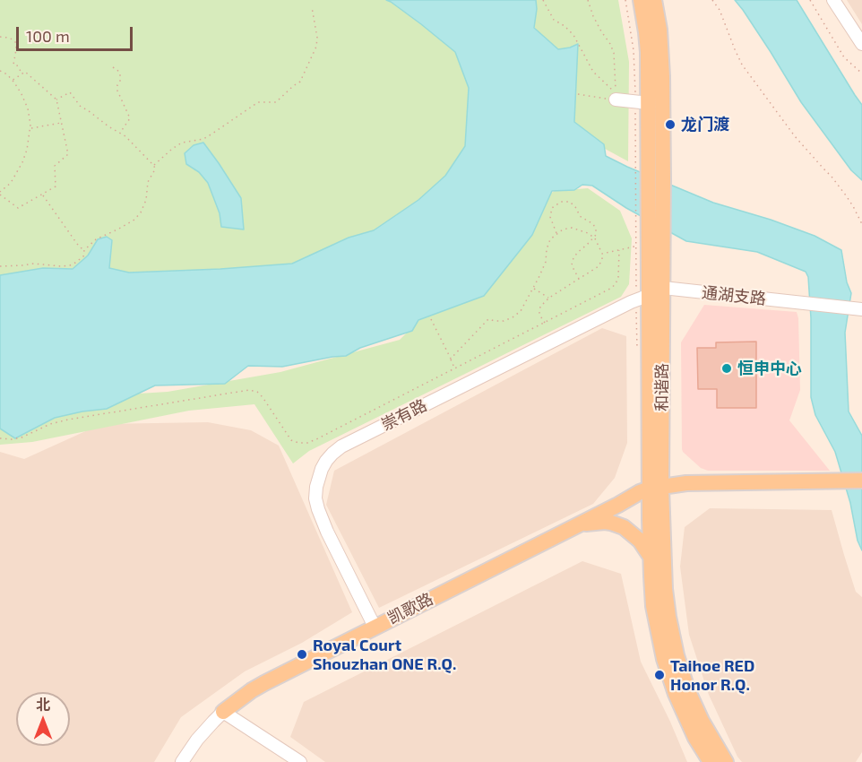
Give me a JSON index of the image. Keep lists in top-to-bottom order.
{
  "streets": {
    "main road": ["和谐路", "凯歌路"],
    "street": ["通湖支路", "崇有路"]
  },
  "crossings": [
    ["通湖支路", "和谐路"],
    ["通湖支路", "崇有路"],
    ["和谐路", "崇有路"],
    ["和谐路", "凯歌路"],
    ["崇有路", "凯歌路"]
  ],
  "places": [
    "龙门渡",
    "恒申中心",
    "Royal Court Shouzhan ONE R.Q.",
    "Taihoe RED Honor R.Q."
  ],
  "scale_bar": "100 m",
  "north": "top"
}
